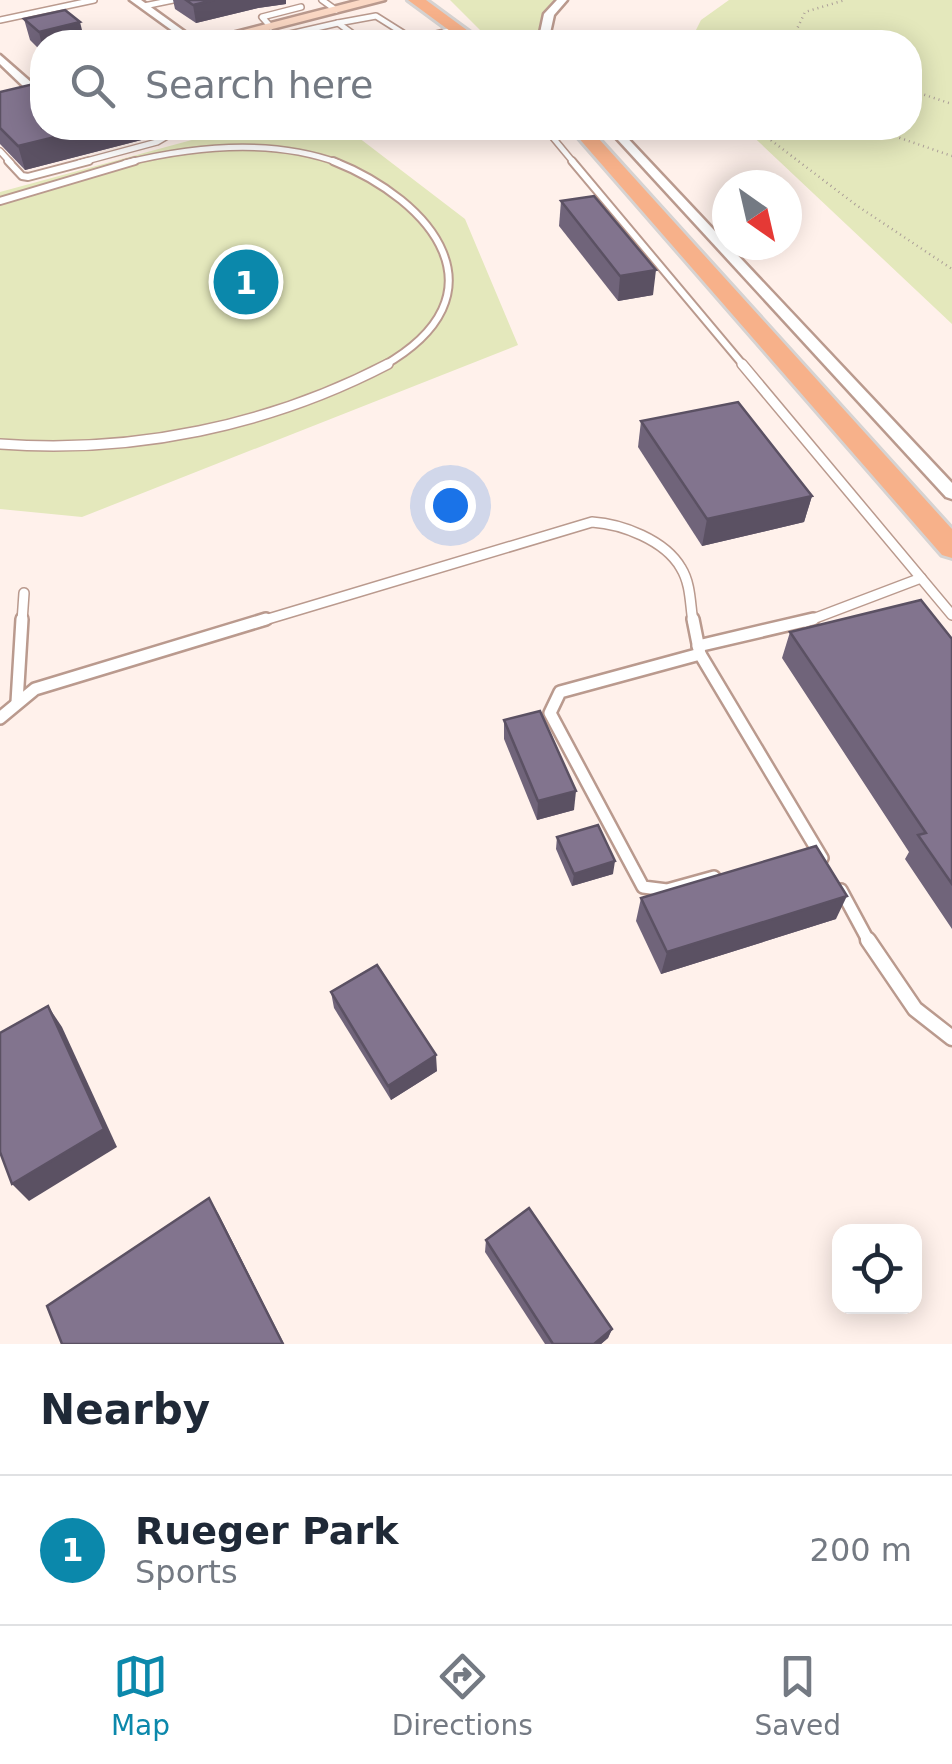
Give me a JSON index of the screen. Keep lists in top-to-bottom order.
{
  "north": "bottom right",
  "page": {
    "search": "Search here",
    "pins": "1",
    "heading": "Nearby",
    "list": [
      {
        "mark": "1",
        "name": "Rueger Park",
        "note": "Sports",
        "value": "200 m"
      }
    ],
    "nav": ["Map", "Directions", "Saved"]
  }
}
